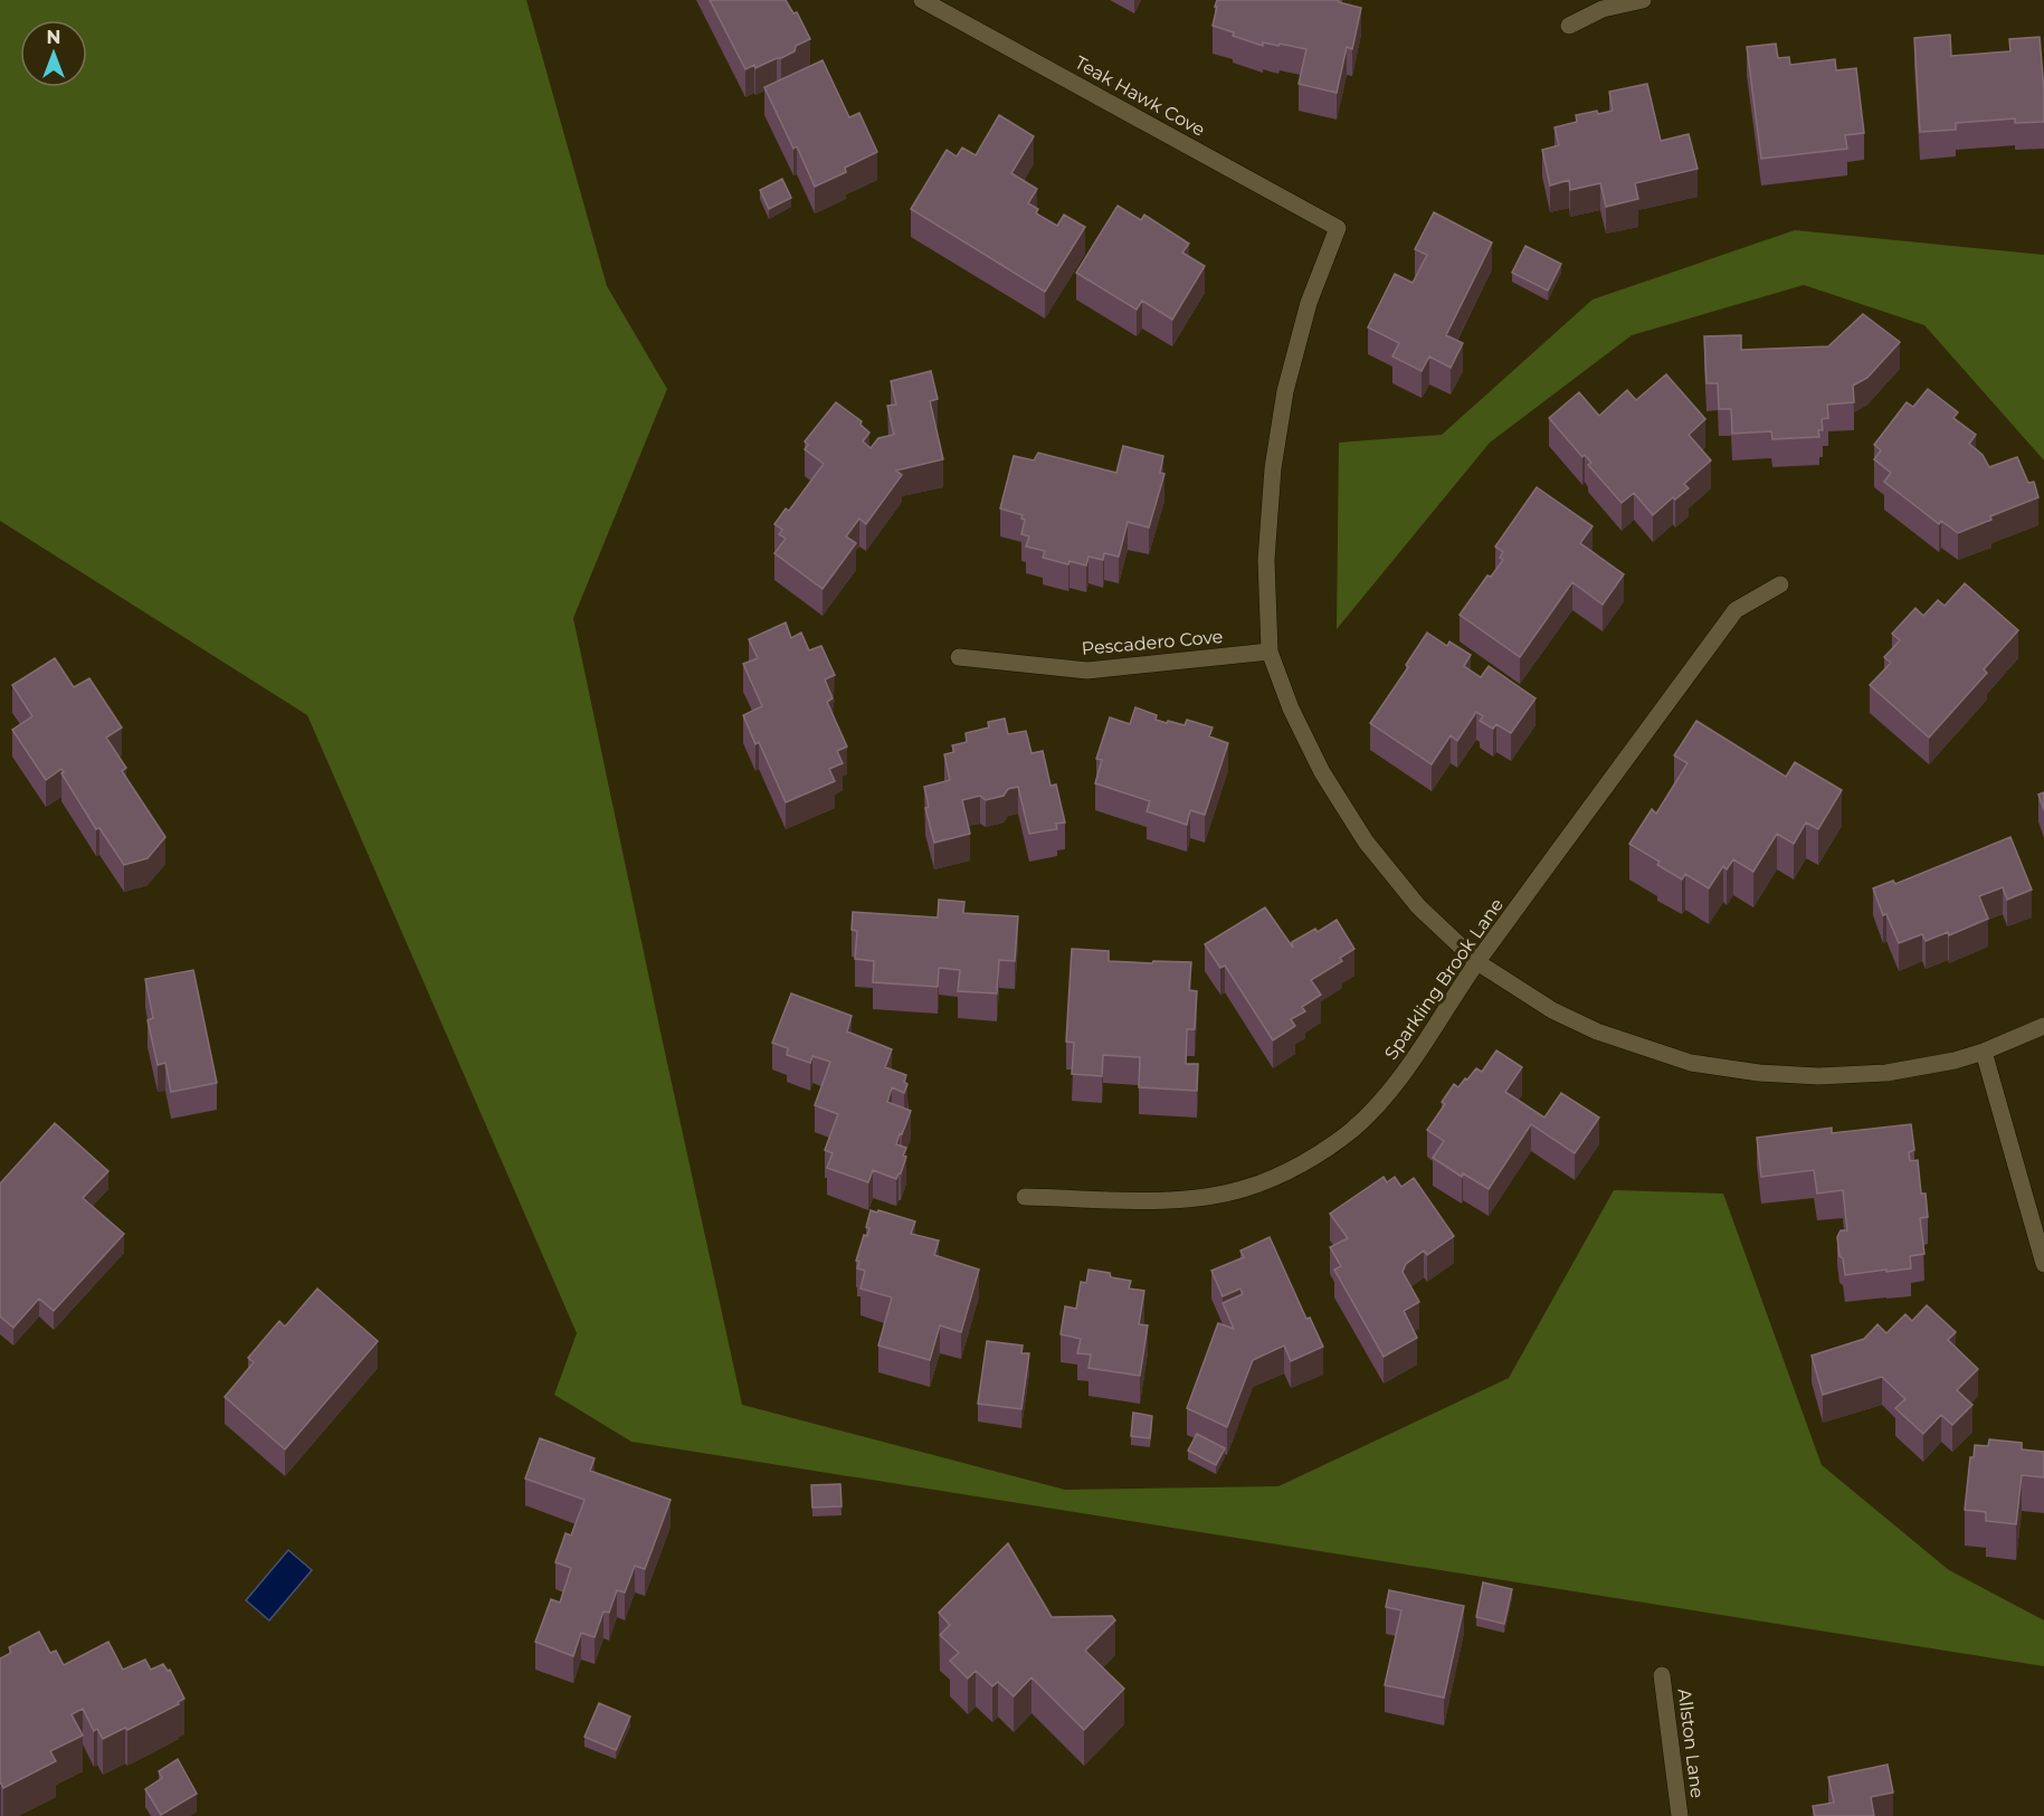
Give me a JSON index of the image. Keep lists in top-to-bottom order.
{
  "streets": {
    "street": [
      "Teak Hawk Cove",
      "Pescadero Cove",
      "Sparkling Brook Lane",
      "Allston Lane"
    ]
  },
  "crossings": [
    ["Teak Hawk Cove", "Pescadero Cove"]
  ],
  "north": "top"
}
